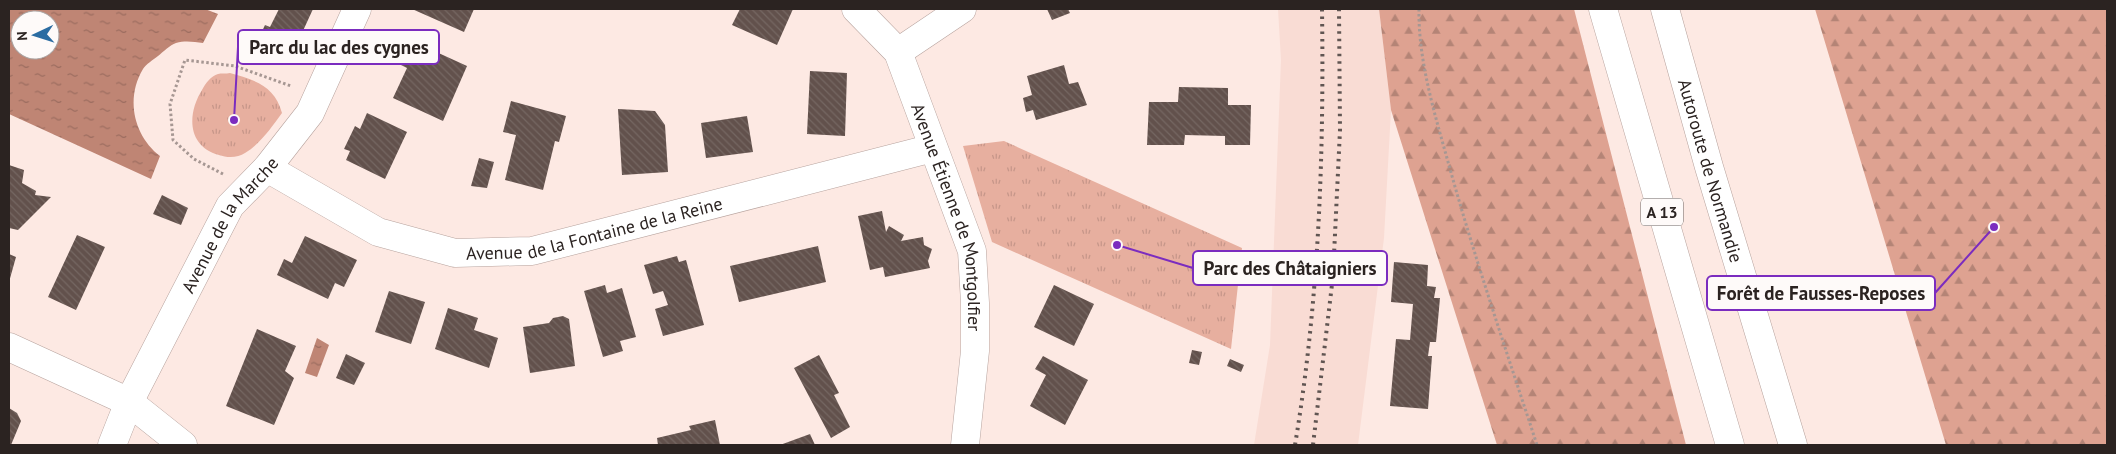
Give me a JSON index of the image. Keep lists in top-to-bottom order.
{
  "streets": {
    "main road": [
      "Autoroute de Normandie",
      "A 13",
      "Avenue Étienne de Montgolfier",
      "Avenue de la Marche",
      "Avenue de la Fontaine de la Reine"
    ]
  },
  "crossings": [
    ["Avenue Étienne de Montgolfier", "Avenue de la Fontaine de la Reine"],
    ["Avenue de la Marche", "Avenue de la Fontaine de la Reine"]
  ],
  "places": ["Parc du lac des cygnes", "Forêt de Fausses-Reposes", "Parc des Châtaigniers"],
  "north": "left"
}
